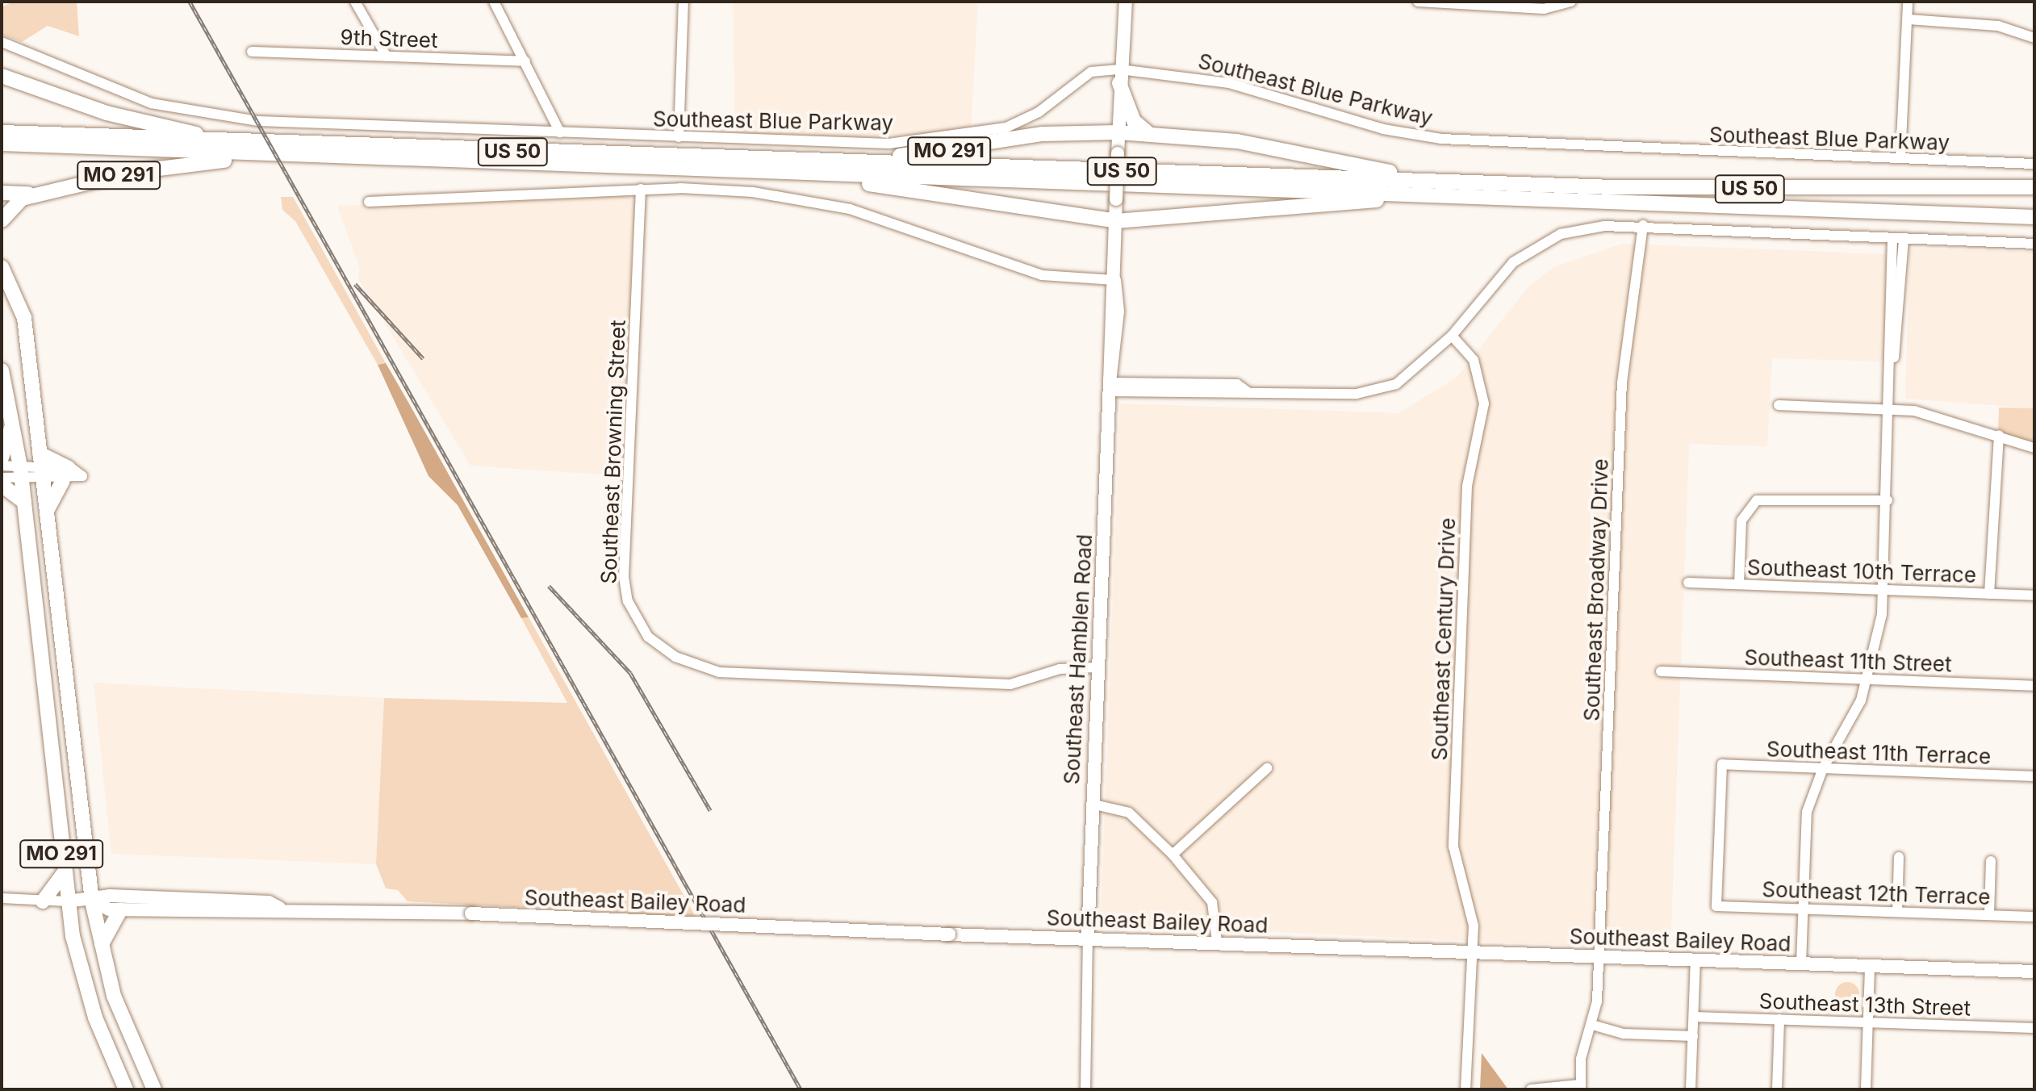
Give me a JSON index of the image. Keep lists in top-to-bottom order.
{
  "streets": {
    "highway": ["MO 291", "US 50"],
    "main road": ["Southeast Hamblen Road", "Southeast Bailey Road"],
    "street": [
      "9th Street",
      "Southeast Blue Parkway",
      "Southeast Browning Street",
      "Southeast 10th Terrace",
      "Southeast Broadway Drive",
      "Southeast Century Drive",
      "Southeast 11th Street",
      "Southeast 11th Terrace",
      "Southeast 12th Terrace",
      "Southeast 13th Street"
    ]
  },
  "crossings": [
    ["Southeast Blue Parkway", "Southeast Hamblen Road"],
    ["MO 291", "US 50"],
    ["MO 291", "Southeast Hamblen Road"],
    ["MO 291", "Southeast Bailey Road"],
    ["Southeast Browning Street", "Southeast Hamblen Road"],
    ["Southeast Broadway Drive", "Southeast Bailey Road"],
    ["Southeast Century Drive", "Southeast Bailey Road"],
    ["Southeast Hamblen Road", "Southeast Bailey Road"],
    ["Southeast 11th Terrace", "Southeast 12th Terrace"]
  ]
}
